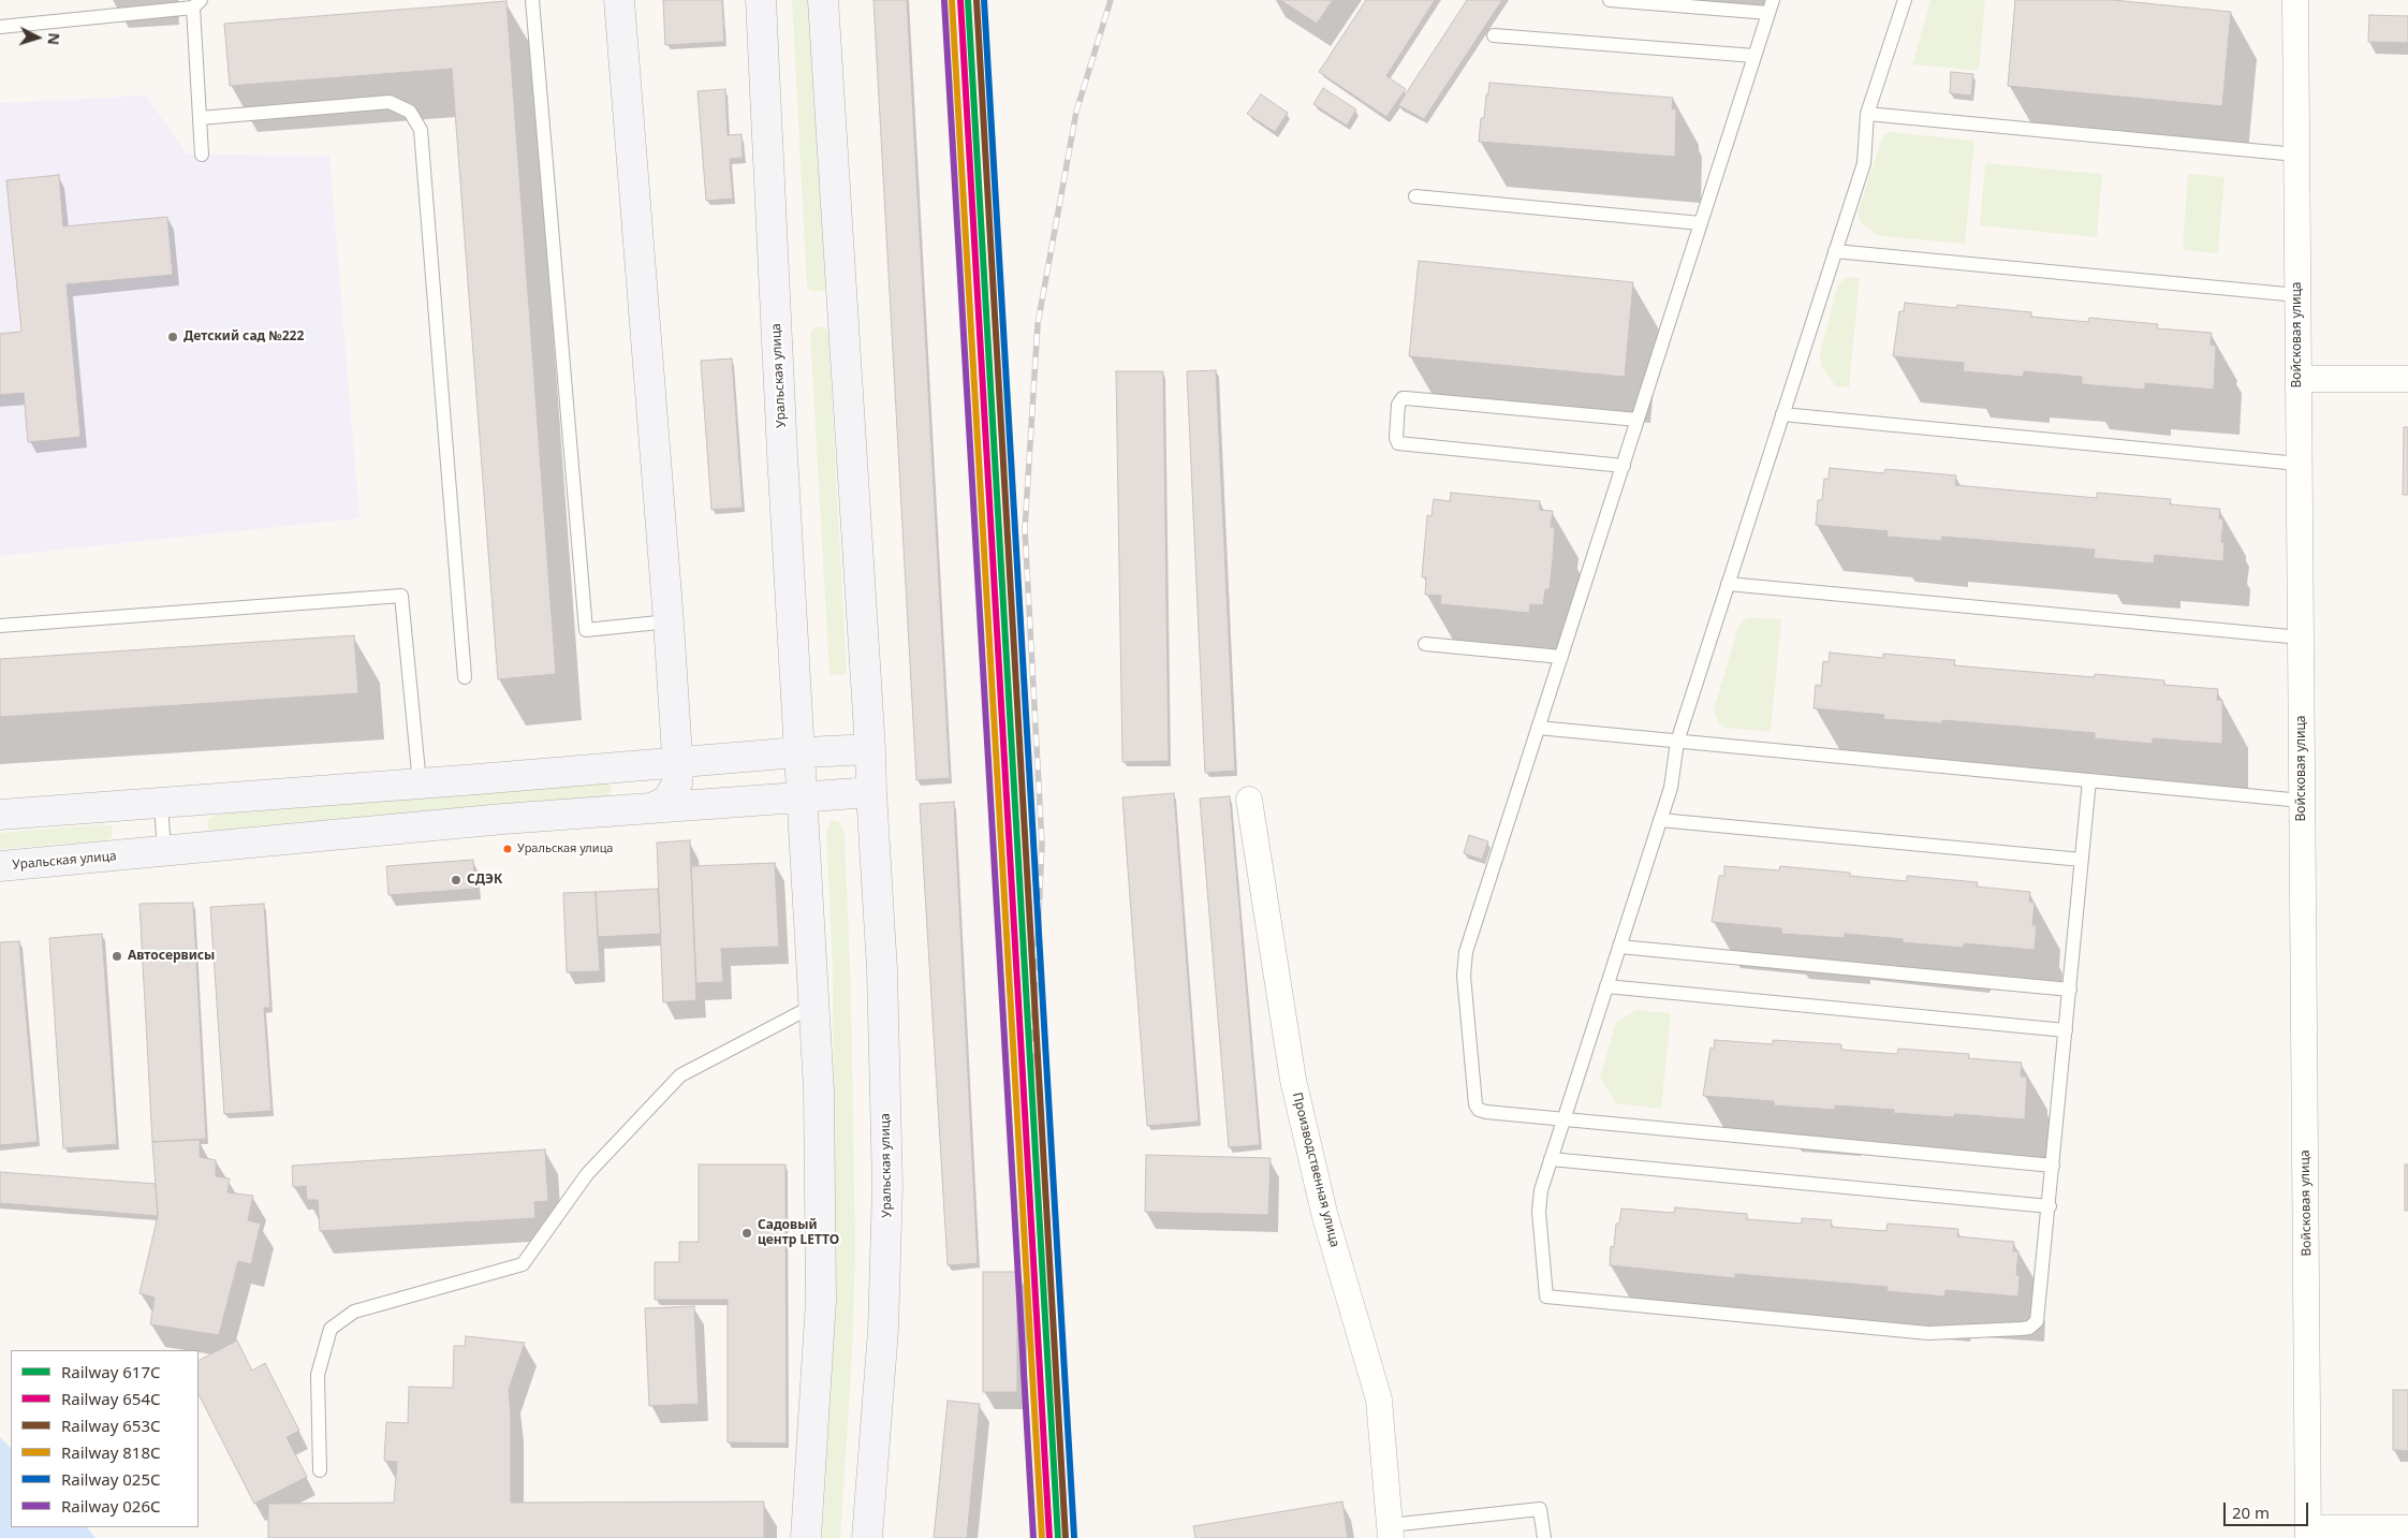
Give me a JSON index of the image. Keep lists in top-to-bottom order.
{
  "streets": {
    "main road": ["Уральская улица"],
    "street": ["Войсковая улица", "Производственная улица"]
  },
  "places": [
    "Детский сад №222",
    "Уральская улица",
    "СДЭК",
    "Автосервисы",
    "Садовый центр LETTO"
  ],
  "lines": [
    "rail line 617C",
    "rail line 654С",
    "rail line 653С",
    "rail line 025С",
    "rail line 818С",
    "rail line 026С"
  ],
  "legend": [
    "Railway 617C",
    "Railway 654С",
    "Railway 653С",
    "Railway 818С",
    "Railway 025С",
    "Railway 026С"
  ],
  "scale_bar": "20 m",
  "north": "right"
}
